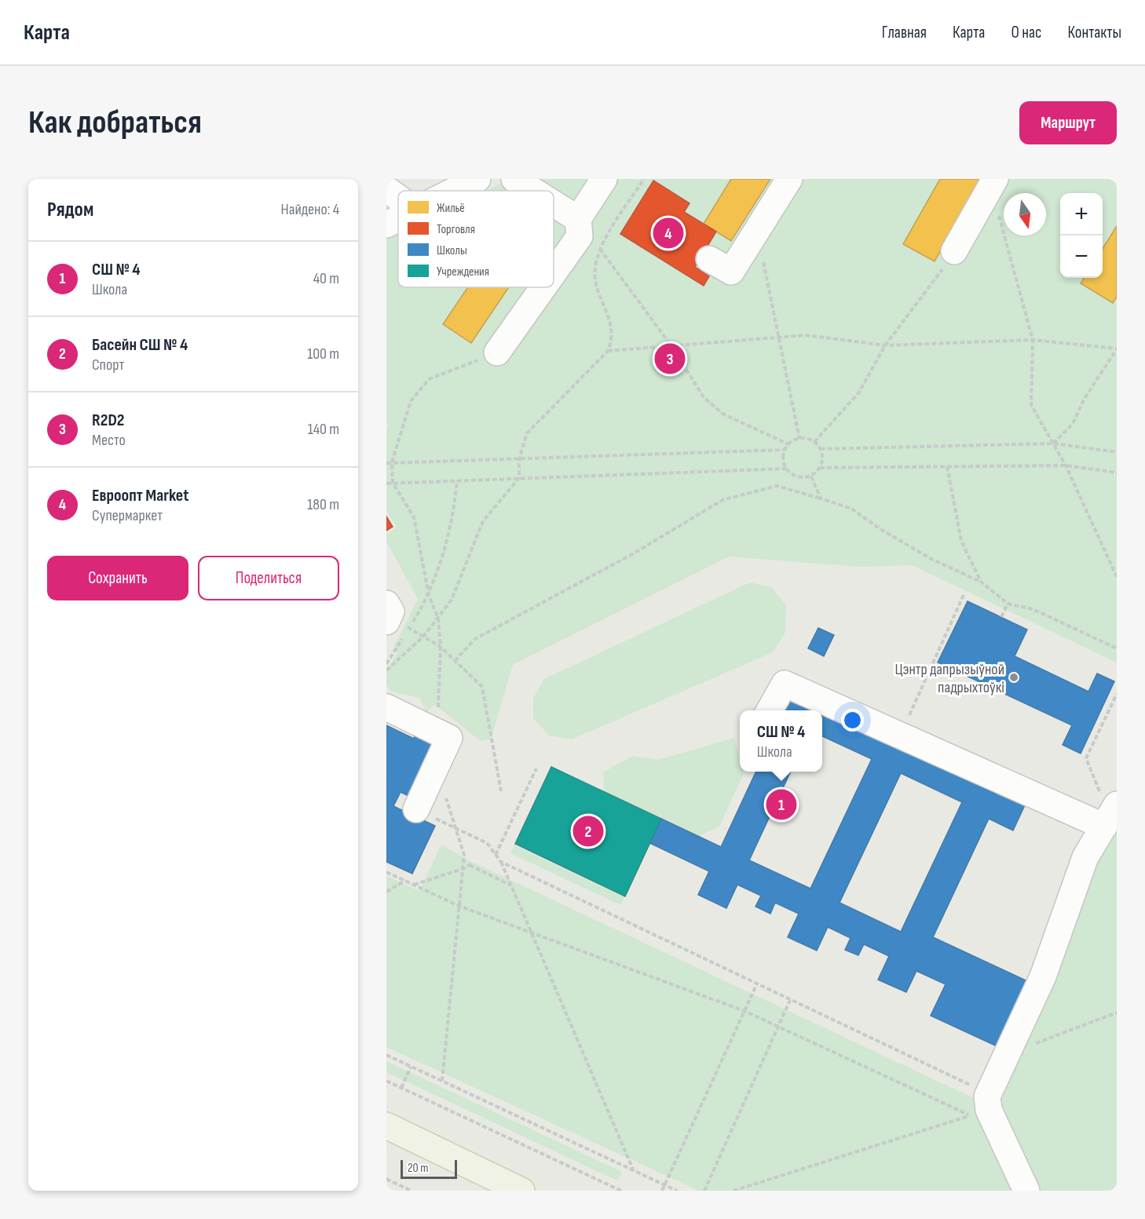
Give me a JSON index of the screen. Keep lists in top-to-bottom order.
{
  "places": ["Цэнтр дапрызыўной падрыхтоўкі"],
  "legend": [
    "Жильё",
    "Торговля",
    "Школы",
    "Учреждения"
  ],
  "scale_bar": "20 m",
  "north": "bottom",
  "page": {
    "header": "Карта",
    "nav": [
      "Главная",
      "Карта",
      "О нас",
      "Контакты"
    ],
    "buttons": [
      "Маршрут",
      ["Сохранить", "Поделиться"]
    ],
    "title": "Как добраться",
    "heading": ["Рядом", "Найдено: 4"],
    "map_buttons": ["+", "−"],
    "pins": [
      "4",
      "3",
      "1",
      "2"
    ],
    "list": [
      {
        "mark": "1",
        "name": "СШ № 4",
        "note": "Школа",
        "value": "40 m"
      },
      {
        "mark": "2",
        "name": "Басейн СШ № 4",
        "note": "Спорт",
        "value": "100 m"
      },
      {
        "mark": "3",
        "name": "R2D2",
        "note": "Место",
        "value": "140 m"
      },
      {
        "mark": "4",
        "name": "Евроопт Market",
        "note": "Супермаркет",
        "value": "180 m"
      }
    ],
    "popup": ["СШ № 4", "Школа"],
    "scale": "20 m"
  }
}
